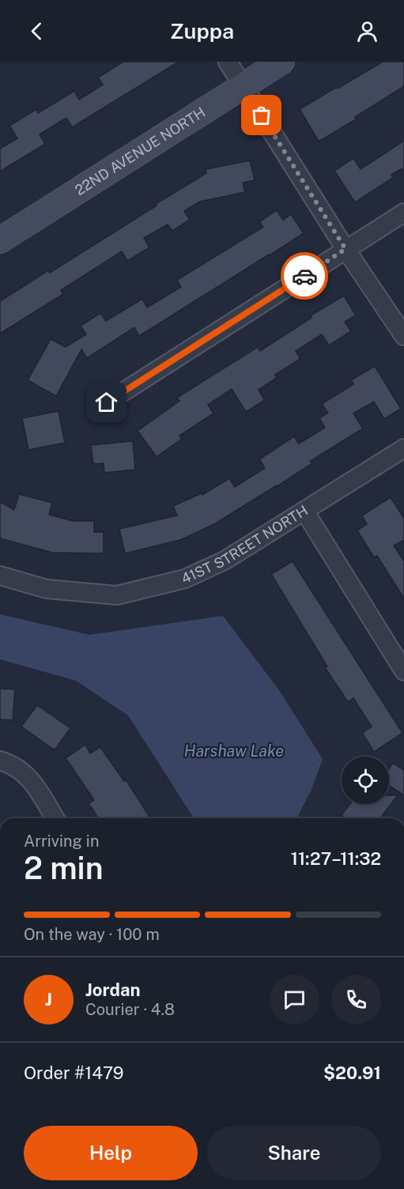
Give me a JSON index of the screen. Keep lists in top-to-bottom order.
{
  "streets": {
    "main road": ["22ND AVENUE NORTH"],
    "street": ["41ST STREET NORTH"]
  },
  "water": ["Harshaw Lake"],
  "page": {
    "header": "Zuppa",
    "heading": ["2 min", "Arriving in", "11:27–11:32"],
    "panel": [
      "Jordan",
      "Courier · 4.8",
      "Order #1479",
      "$20.91"
    ],
    "bar": "On the way · 100 m",
    "round": "J",
    "buttons": ["Help", "Share"]
  }
}
